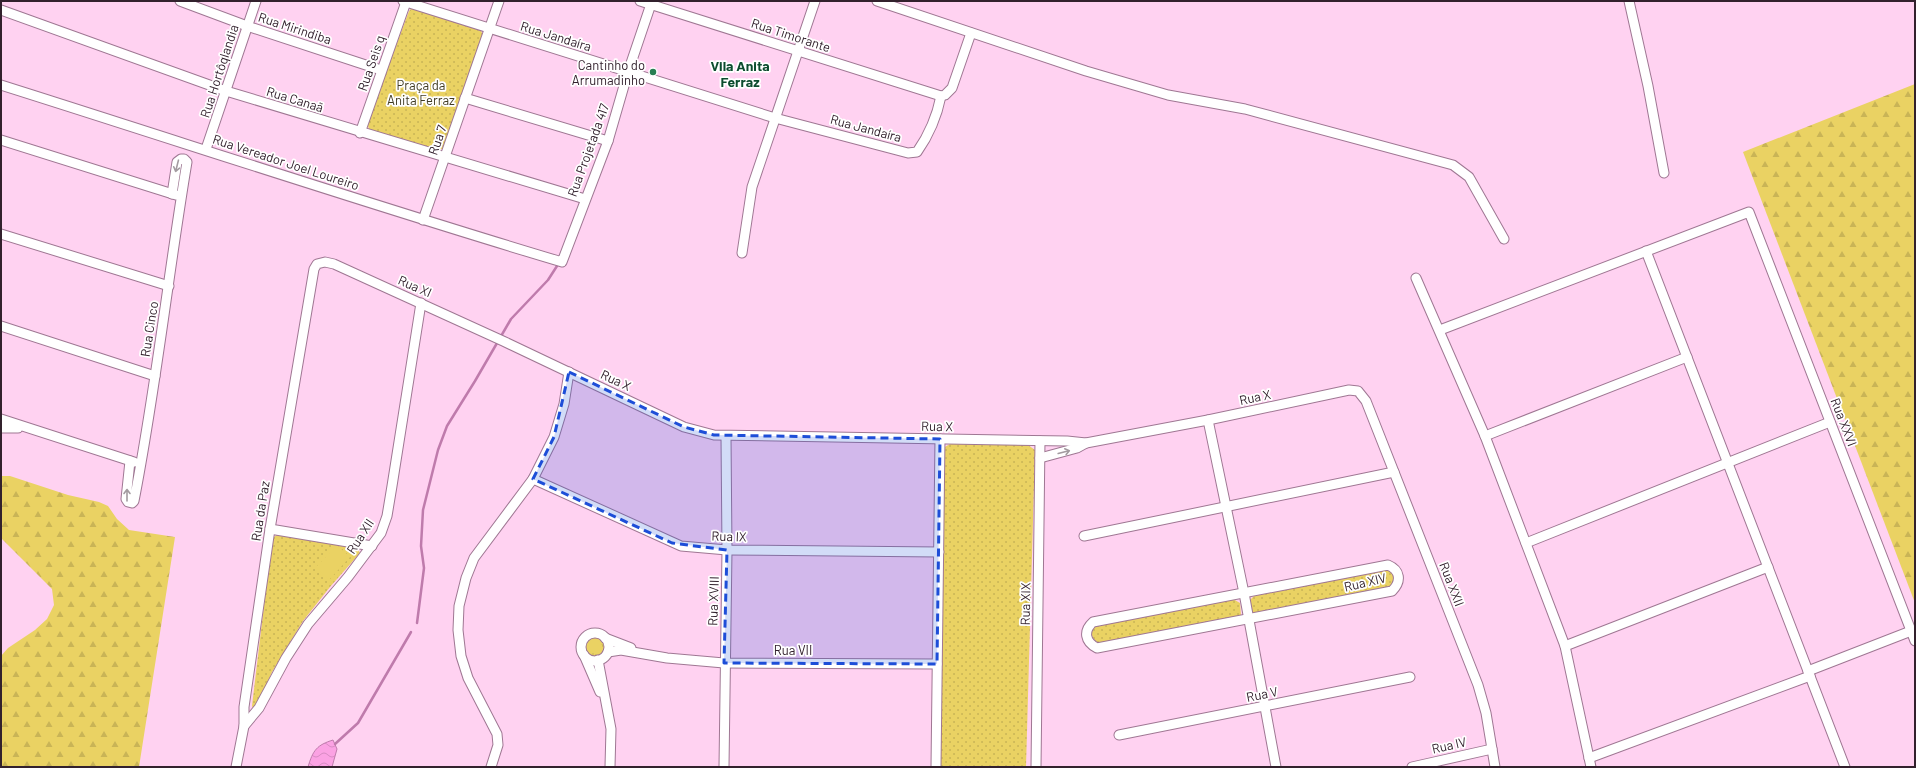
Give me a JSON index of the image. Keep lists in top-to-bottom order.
{
  "streets": {
    "street": [
      "Rua Mirindiba",
      "Rua Timorante",
      "Rua Jandaíra",
      "Rua Seis q",
      "Rua Hortôqlandia",
      "Rua Canaã",
      "Rua 7",
      "Rua Projetada 417",
      "Rua Vereador Joel Loureiro",
      "Rua XI",
      "Rua Cinco",
      "Rua X",
      "Rua XXVI",
      "Rua da Paz",
      "Rua XII",
      "Rua IX",
      "Rua XIV",
      "Rua XXII",
      "Rua XVIII",
      "Rua XIX",
      "Rua VII",
      "Rua V",
      "Rua IV"
    ]
  },
  "crossings": [
    ["Rua Mirindiba", "Rua Seis q"],
    ["Rua Mirindiba", "Rua Hortôqlandia"],
    ["Rua Timorante", "Rua Jandaíra"],
    ["Rua Timorante", "Rua Projetada 417"],
    ["Rua Jandaíra", "Rua Seis q"],
    ["Rua Jandaíra", "Rua 7"],
    ["Rua Jandaíra", "Rua Projetada 417"],
    ["Rua Seis q", "Rua Canaã"],
    ["Rua Hortôqlandia", "Rua Canaã"],
    ["Rua Hortôqlandia", "Rua Vereador Joel Loureiro"],
    ["Rua Canaã", "Rua 7"],
    ["Rua Canaã", "Rua Projetada 417"],
    ["Rua 7", "Rua Vereador Joel Loureiro"],
    ["Rua Projetada 417", "Rua Vereador Joel Loureiro"],
    ["Rua XI", "Rua X"],
    ["Rua XI", "Rua da Paz"],
    ["Rua XI", "Rua XII"],
    ["Rua X", "Rua XXII"],
    ["Rua X", "Rua XVIII"],
    ["Rua X", "Rua XIX"],
    ["Rua da Paz", "Rua XII"],
    ["Rua IX", "Rua XVIII"],
    ["Rua XXII", "Rua IV"],
    ["Rua XVIII", "Rua VII"]
  ],
  "districts": ["Vila Anita Ferraz"],
  "parks": ["Praça da Anita Ferraz"],
  "places": ["Cantinho do Arrumadinho"]
}
